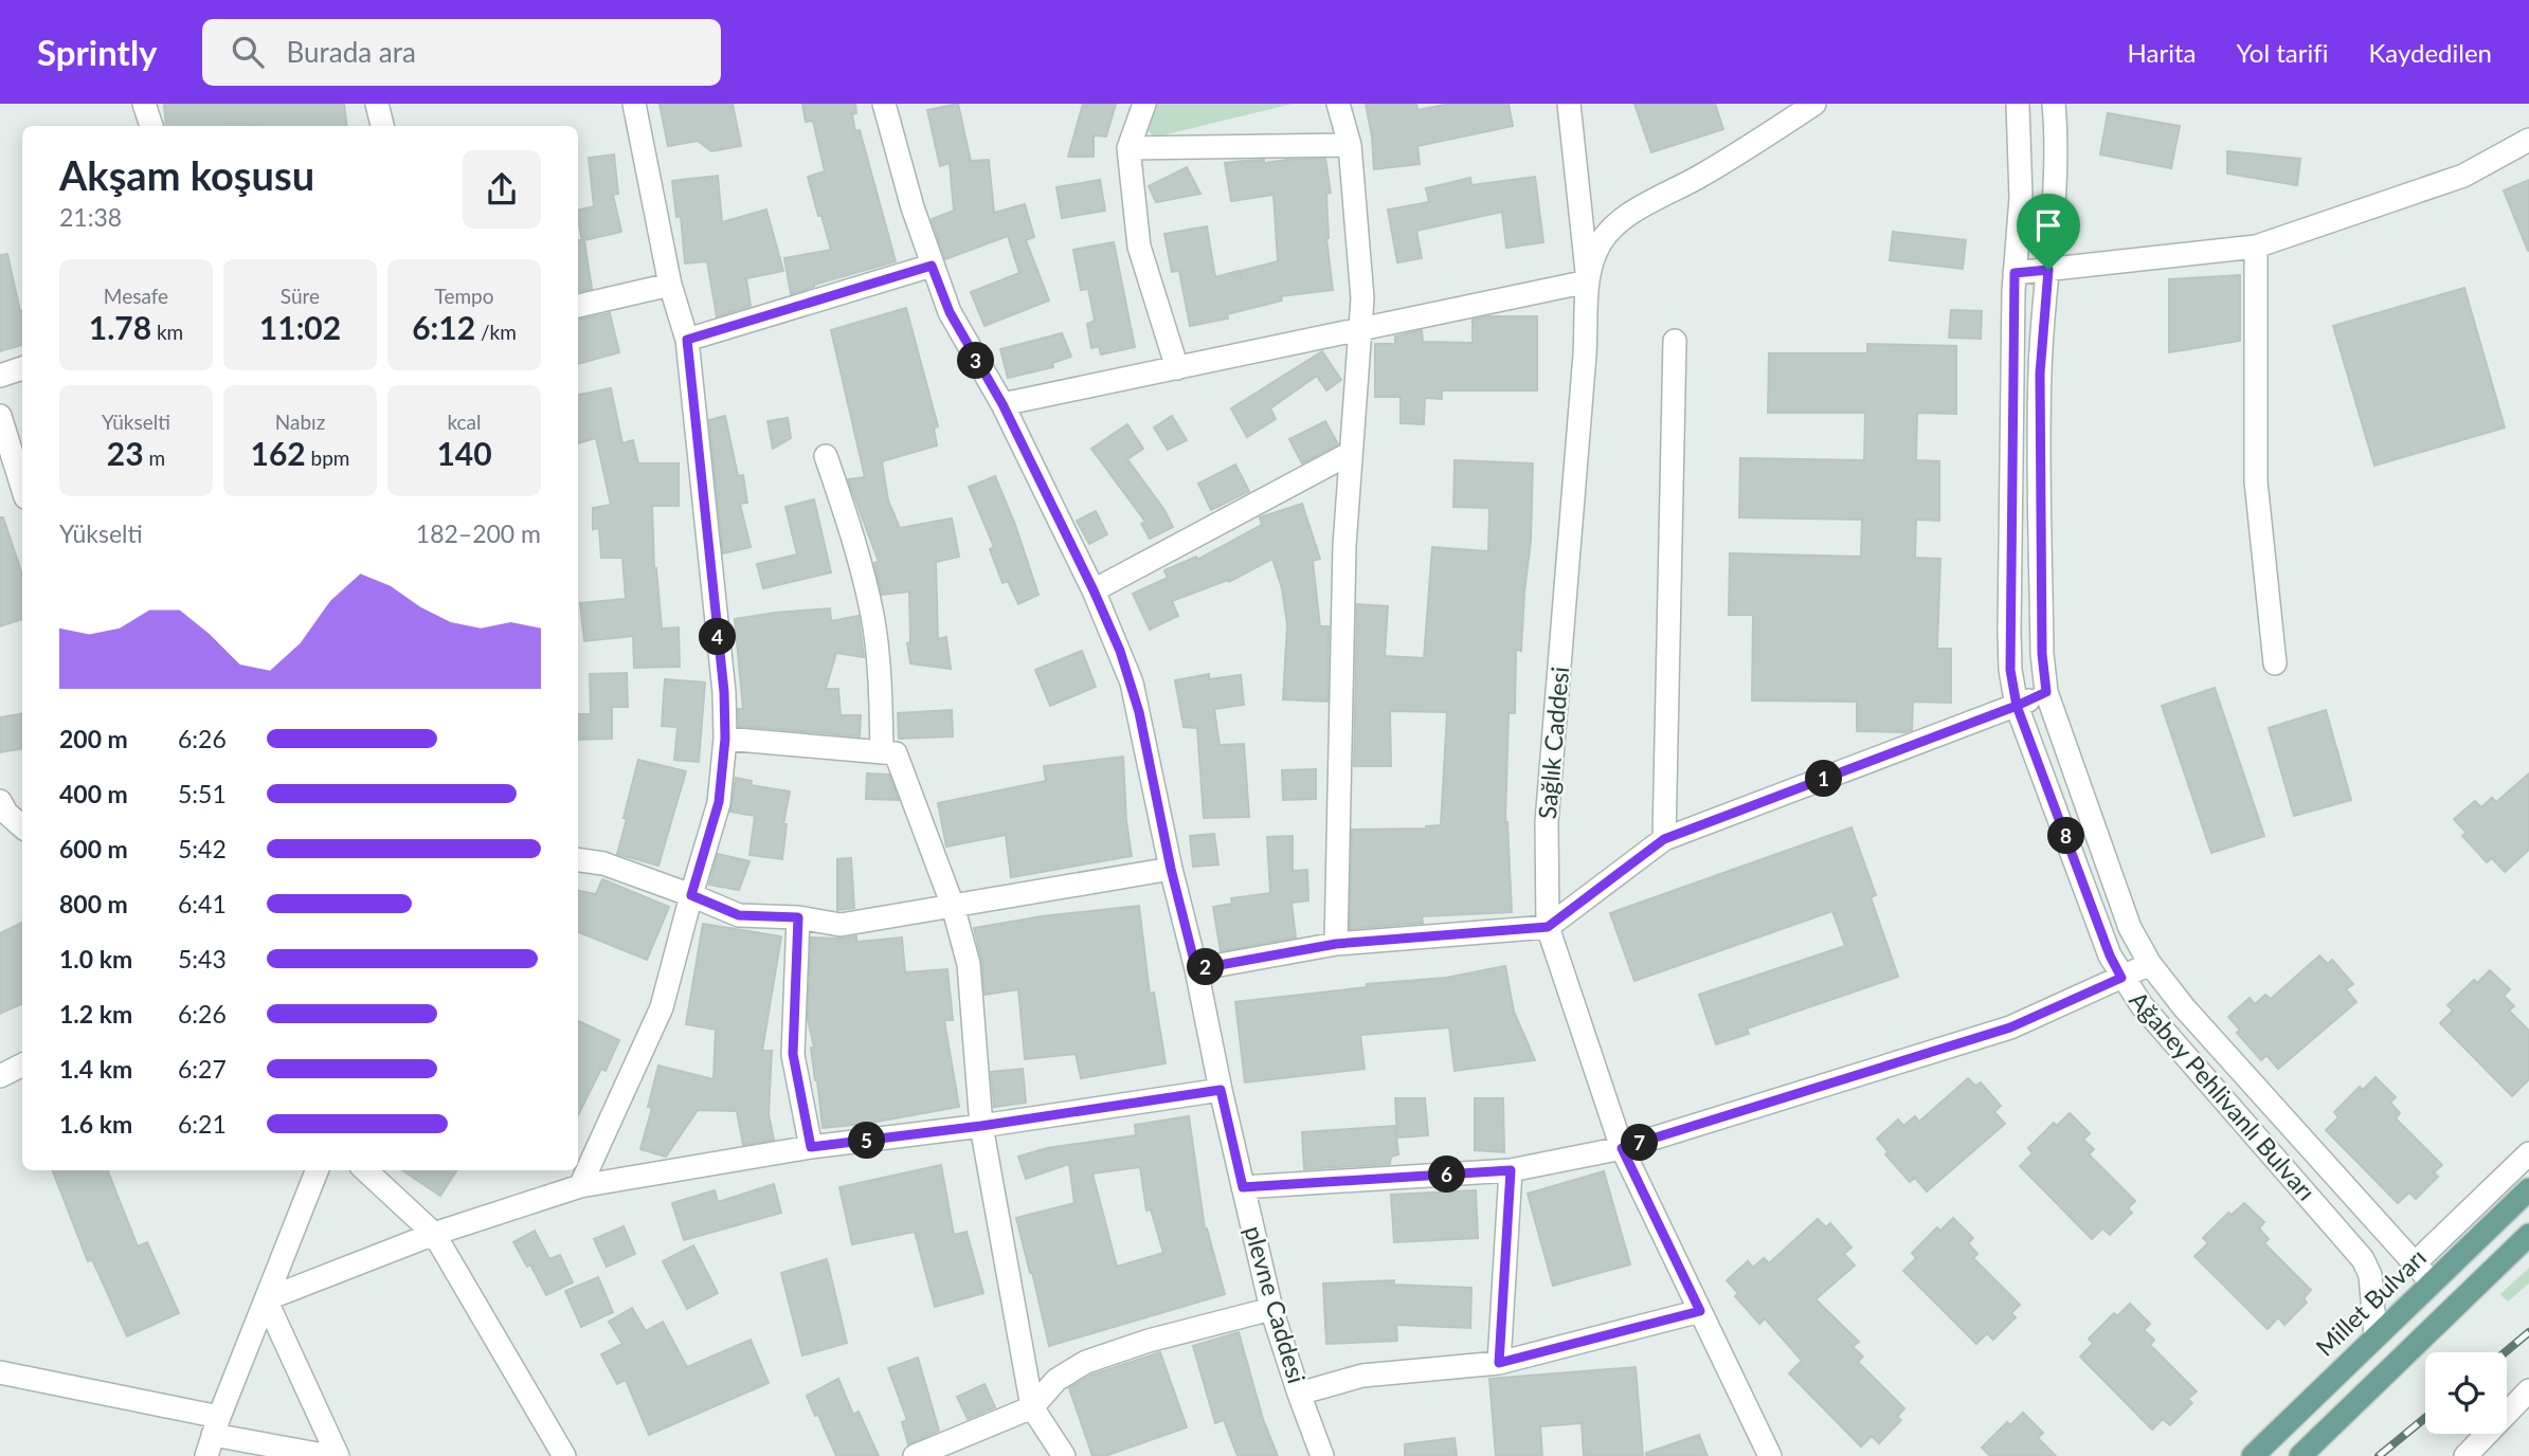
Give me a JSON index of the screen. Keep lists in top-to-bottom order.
{
  "streets": {
    "main road": ["Millet Bulvarı"],
    "street": ["Sağlık Caddesi", "Ağabey Pehlivanlı Bulvarı", "plevne Caddesi"]
  },
  "crossings": [
    ["Ağabey Pehlivanlı Bulvarı", "Millet Bulvarı"]
  ],
  "page": {
    "header": "Sprintly",
    "search": "Burada ara",
    "nav": ["Harita", "Yol tarifi", "Kaydedilen"],
    "heading": ["Akşam koşusu", "21:38"],
    "stats": [
      ["Mesafe", "1.78 km"],
      ["Süre", "11:02"],
      ["Tempo", "6:12 /km"],
      ["Yükselti", "23 m"],
      ["Nabız", "162 bpm"],
      ["kcal", "140"]
    ],
    "pins": [
      "3",
      "4",
      "1",
      "8",
      "2",
      "5",
      "7",
      "6"
    ],
    "chart": ["Yükselti", "182–200 m"],
    "list": [
      {
        "name": "200 m",
        "note": "6:26"
      },
      {
        "name": "400 m",
        "note": "5:51"
      },
      {
        "name": "600 m",
        "note": "5:42"
      },
      {
        "name": "800 m",
        "note": "6:41"
      },
      {
        "name": "1.0 km",
        "note": "5:43"
      },
      {
        "name": "1.2 km",
        "note": "6:26"
      },
      {
        "name": "1.4 km",
        "note": "6:27"
      },
      {
        "name": "1.6 km",
        "note": "6:21"
      }
    ]
  }
}
